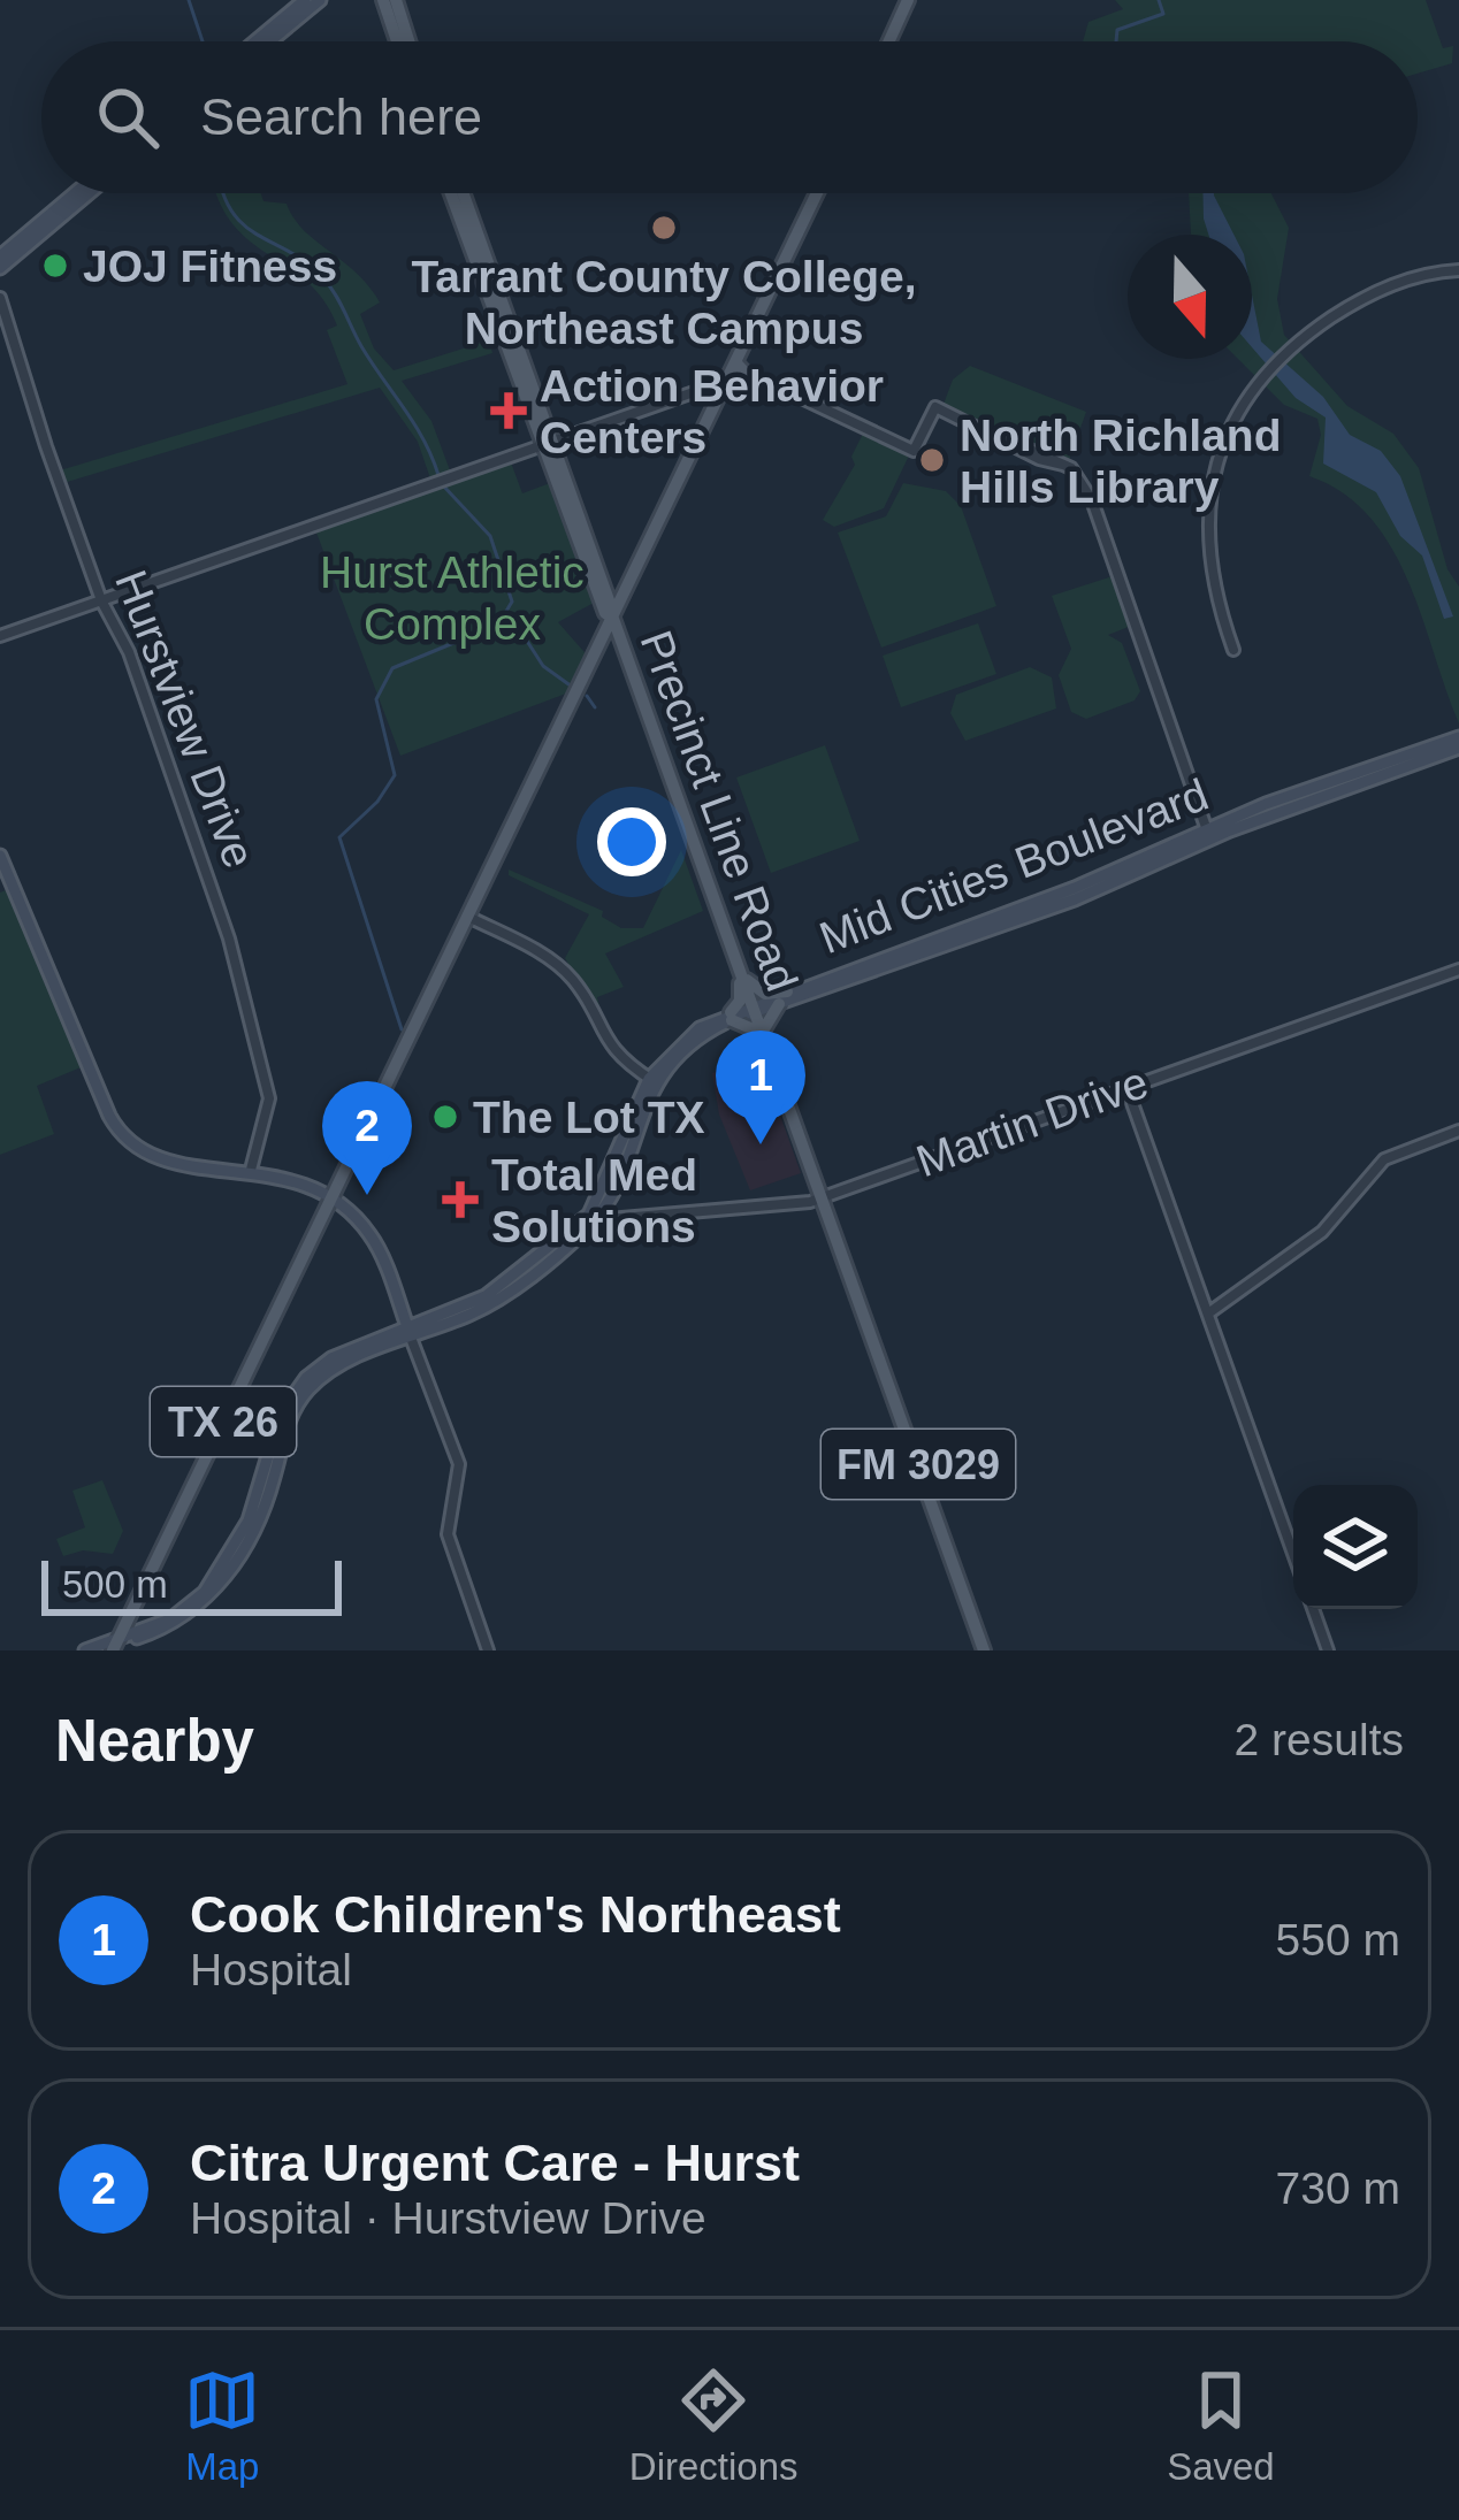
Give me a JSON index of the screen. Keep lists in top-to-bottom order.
{
  "streets": {
    "main road": [
      "Precinct Line Road",
      "Mid Cities Boulevard",
      "TX 26",
      "FM 3029"
    ],
    "street": ["Hurstview Drive", "Martin Drive"]
  },
  "crossings": [
    ["Precinct Line Road", "Mid Cities Boulevard"],
    ["Precinct Line Road", "Martin Drive"],
    ["Precinct Line Road", "TX 26"],
    ["Mid Cities Boulevard", "Martin Drive"],
    ["Mid Cities Boulevard", "TX 26"]
  ],
  "parks": ["Hurst Athletic Complex"],
  "places": {
    "other": [
      "Tarrant County College, Northeast Campus",
      "JOJ Fitness",
      "North Richland Hills Library",
      "The Lot TX"
    ],
    "health": ["Action Behavior Centers", "Total Med Solutions"]
  },
  "scale_bar": "500 m",
  "north": "bottom",
  "page": {
    "search": "Search here",
    "pins": ["1", "2"],
    "scale": "500 m",
    "heading": ["Nearby", "2 results"],
    "list": [
      {
        "mark": "1",
        "name": "Cook Children's Northeast",
        "note": "Hospital",
        "value": "550 m"
      },
      {
        "mark": "2",
        "name": "Citra Urgent Care - Hurst",
        "note": "Hospital · Hurstview Drive",
        "value": "730 m"
      }
    ],
    "nav": ["Map", "Directions", "Saved"]
  }
}
